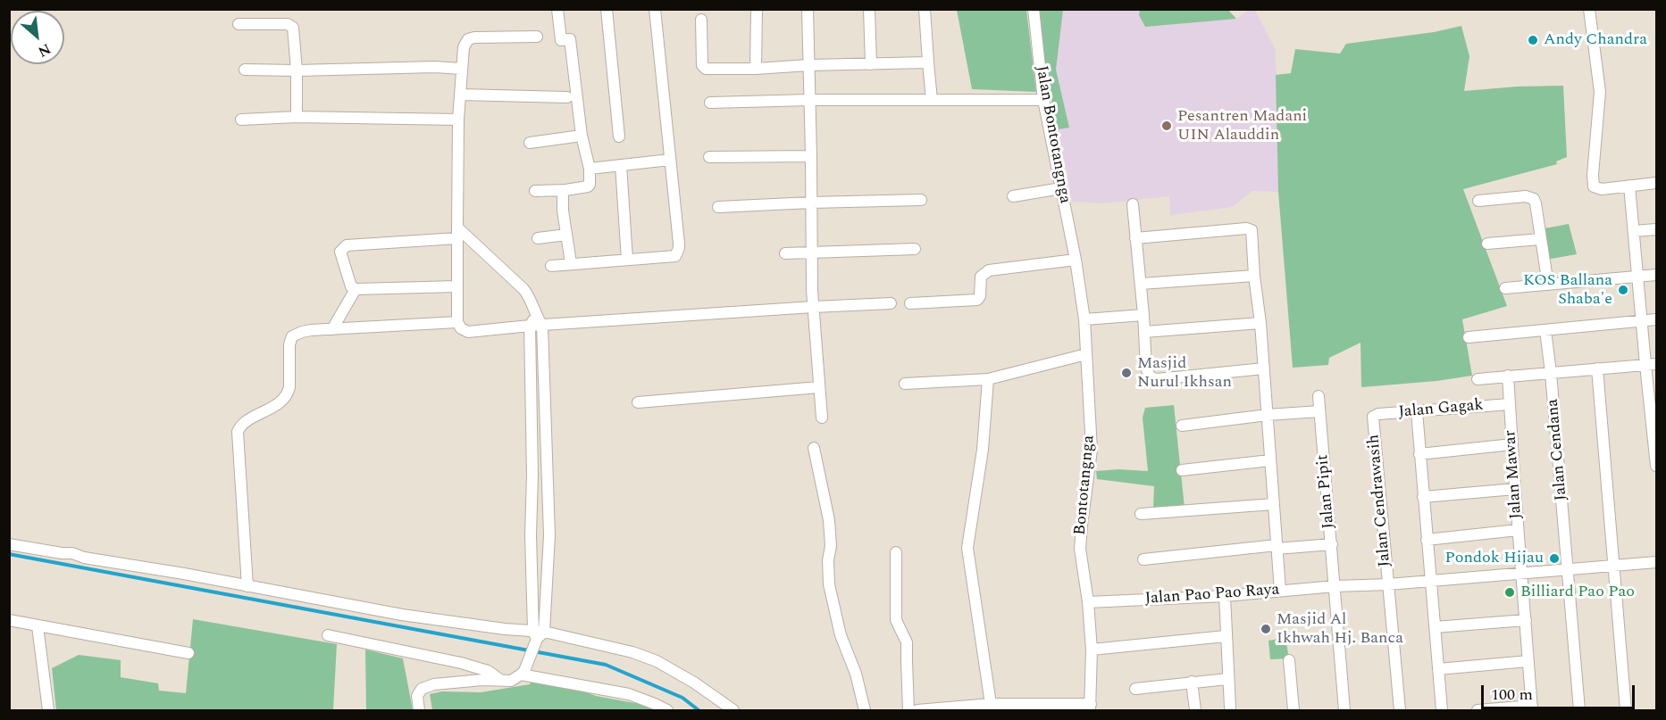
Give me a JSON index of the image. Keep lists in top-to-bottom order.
{
  "streets": {
    "street": [
      "Jalan Bontotangnga",
      "Jalan Gagak",
      "Jalan Cendana",
      "Jalan Mawar",
      "Bontotangnga",
      "Jalan Pipit",
      "Jalan Cendrawasih",
      "Jalan Pao Pao Raya"
    ]
  },
  "crossings": [
    ["Jalan Bontotangnga", "Bontotangnga"],
    ["Jalan Gagak", "Jalan Mawar"],
    ["Jalan Gagak", "Jalan Cendrawasih"],
    ["Jalan Cendana", "Jalan Pao Pao Raya"],
    ["Jalan Mawar", "Jalan Pao Pao Raya"],
    ["Bontotangnga", "Jalan Pao Pao Raya"],
    ["Jalan Pipit", "Jalan Pao Pao Raya"],
    ["Jalan Cendrawasih", "Jalan Pao Pao Raya"]
  ],
  "places": [
    "Andy Chandra",
    "Pesantren Madani UIN Alauddin",
    "KOS Ballana Shaba'e",
    "Masjid Nurul Ikhsan",
    "Pondok Hijau",
    "Billiard Pao Pao",
    "Masjid Al Ikhwah Hj. Banca"
  ],
  "scale_bar": "100 m",
  "north": "bottom right"
}
